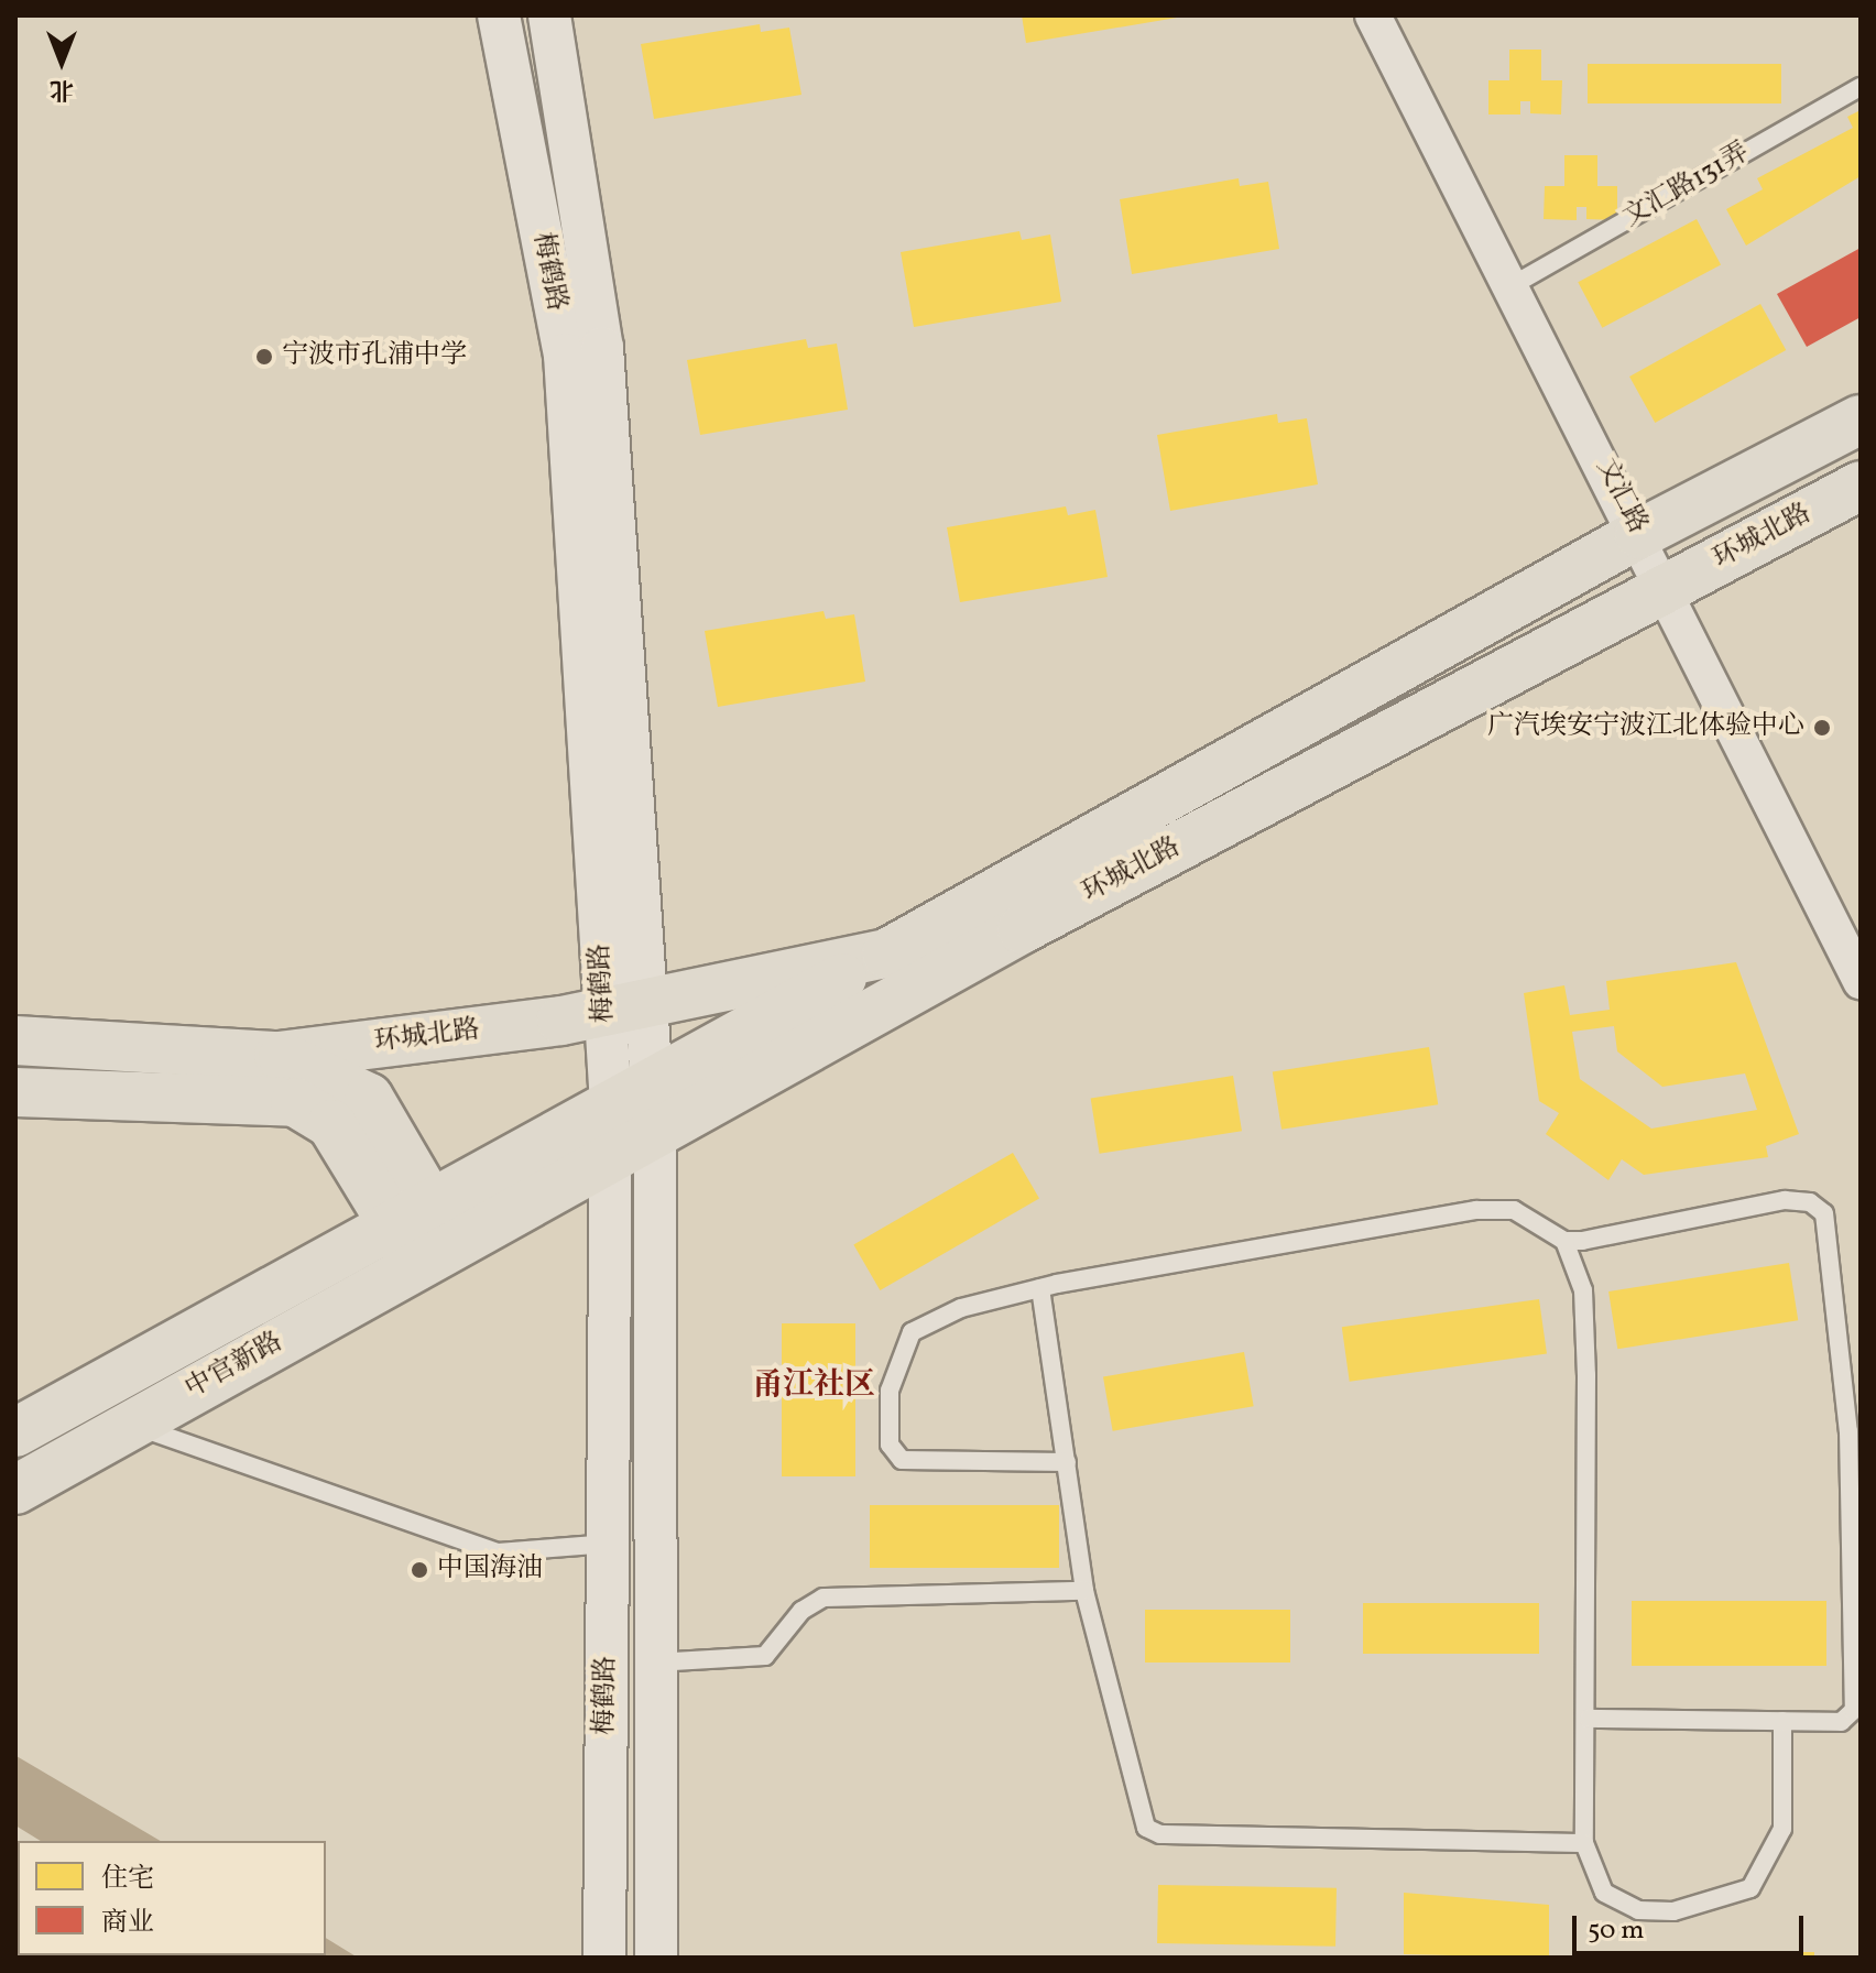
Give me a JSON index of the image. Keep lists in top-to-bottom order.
{
  "streets": {
    "main road": ["环城北路", "中官新路"],
    "street": ["梅鹤路", "文汇路"],
    "lane": ["文汇路131弄"]
  },
  "crossings": [
    ["文汇路131弄", "文汇路"],
    ["梅鹤路", "环城北路"],
    ["文汇路", "环城北路"],
    ["环城北路", "中官新路"]
  ],
  "districts": ["甬江社区"],
  "places": ["宁波市孔浦中学", "广汽埃安宁波江北体验中心", "中国海油"],
  "legend": ["住宅", "商业"],
  "scale_bar": "50 m",
  "north": "bottom"
}
